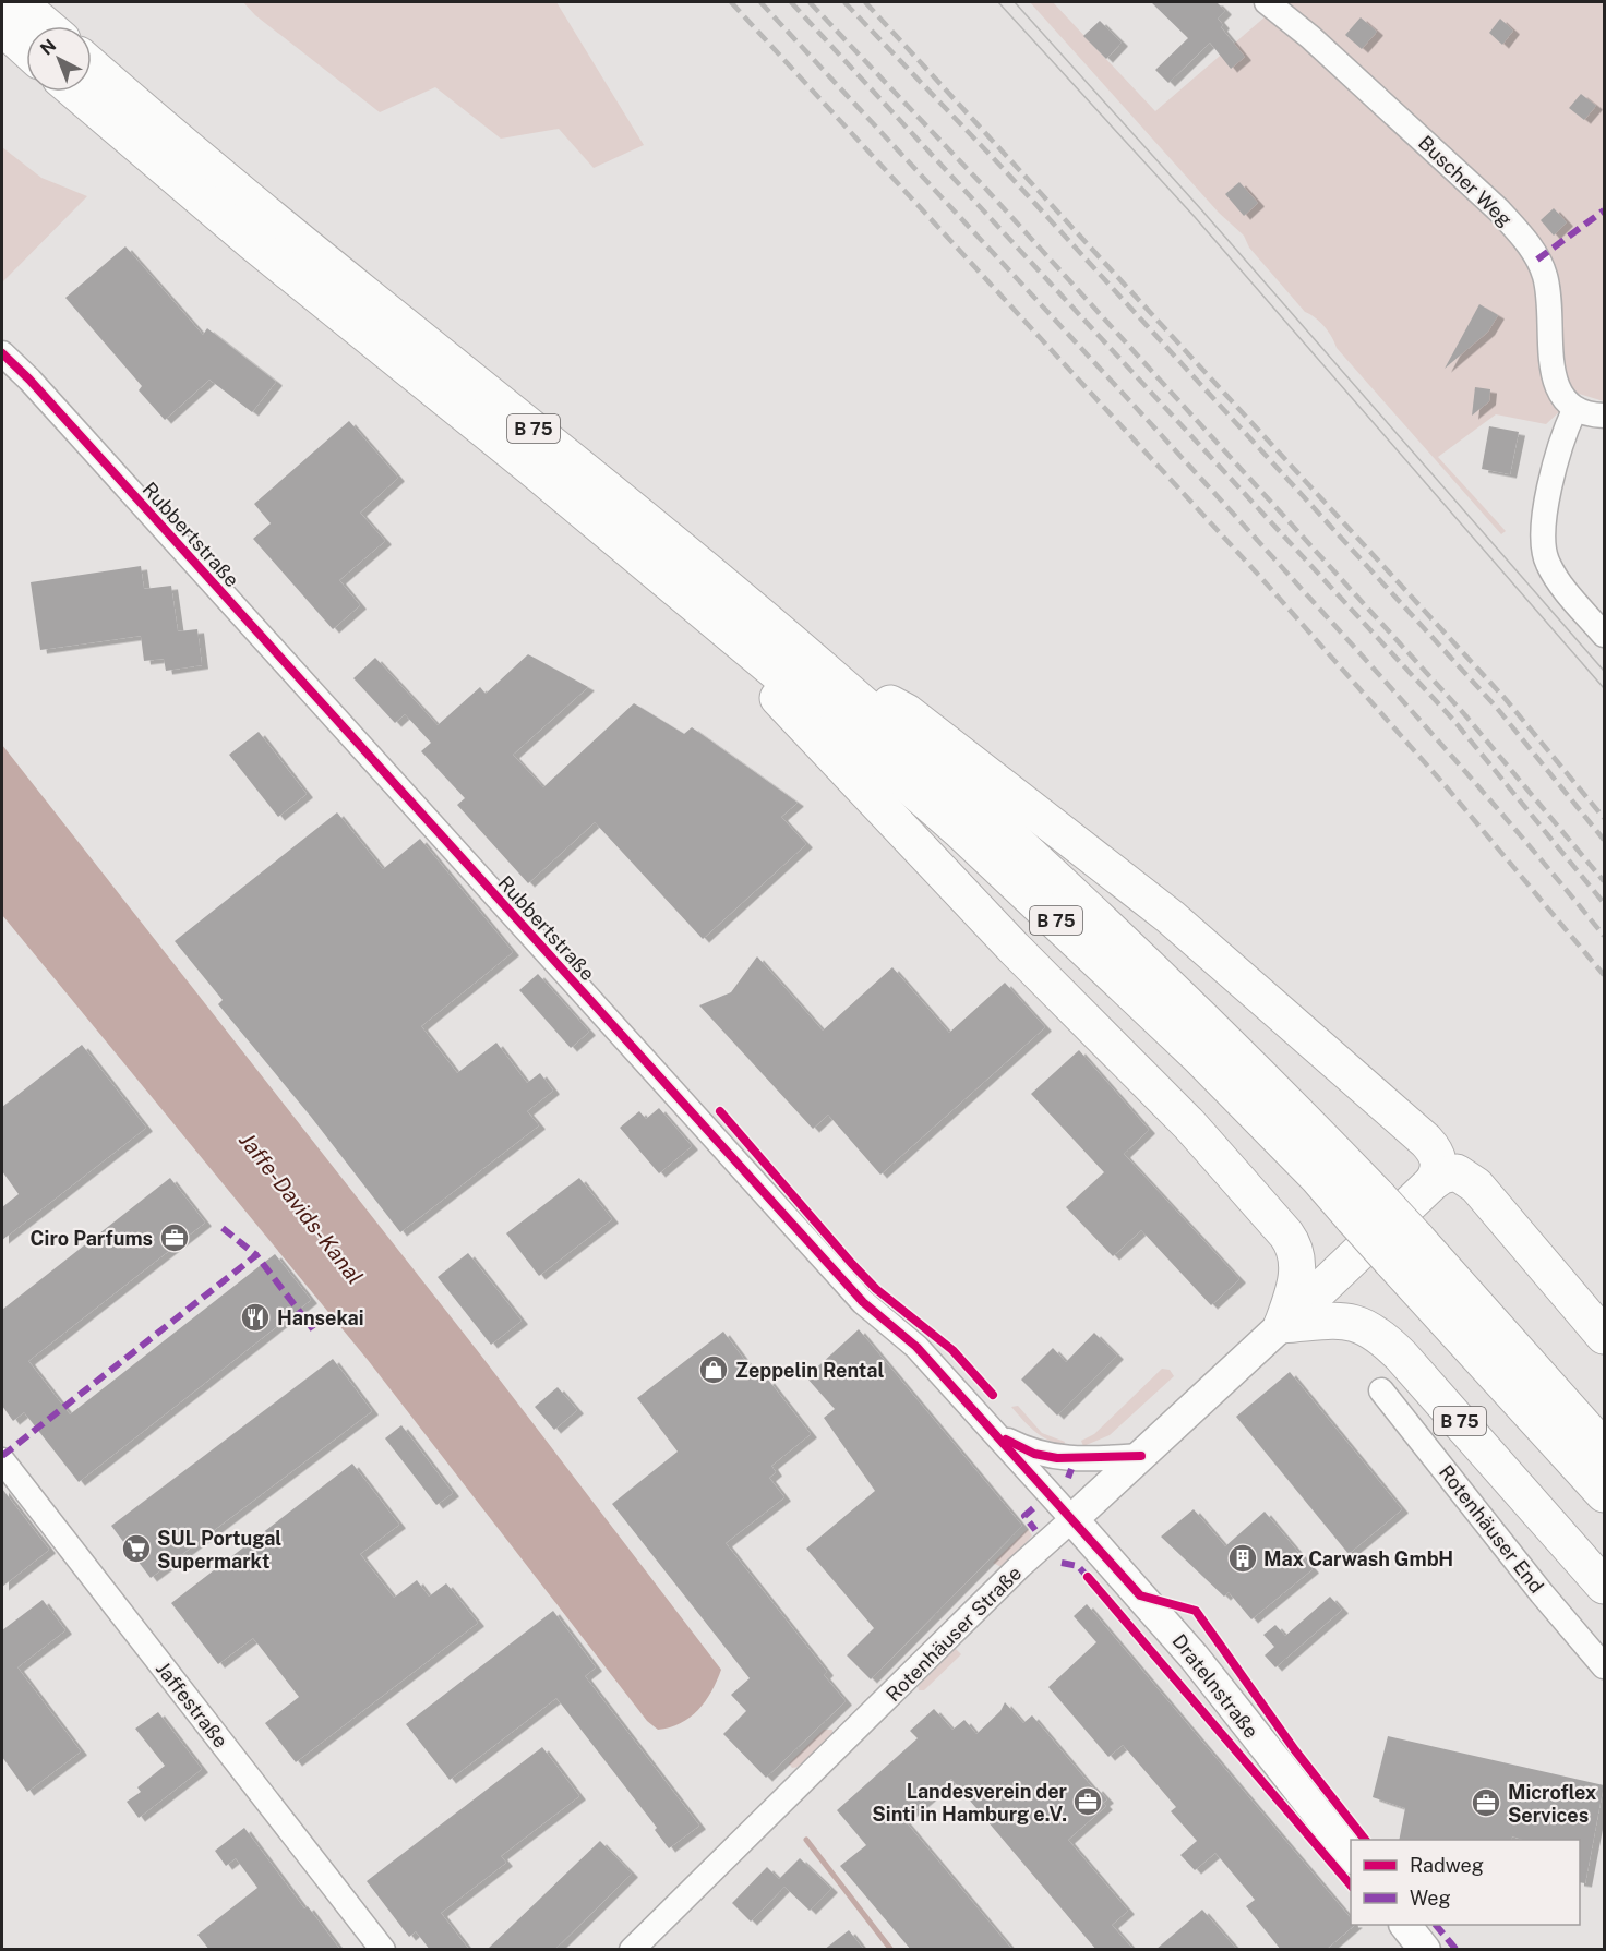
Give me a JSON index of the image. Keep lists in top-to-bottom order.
{
  "streets": {
    "highway": ["B 75"],
    "main road": ["Rotenhäuser Straße", "Dratelnstraße"],
    "street": [
      "Buscher Weg",
      "Rubbertstraße",
      "Rotenhäuser End",
      "Jaffestraße"
    ]
  },
  "crossings": [
    ["B 75", "Rotenhäuser Straße"],
    ["Rubbertstraße", "Rotenhäuser Straße"],
    ["Rubbertstraße", "Dratelnstraße"],
    ["Rotenhäuser Straße", "Dratelnstraße"]
  ],
  "water": ["Jaffe-Davids-Kanal"],
  "places": {
    "office": ["Ciro Parfums", "Landesverein der Sinti in Hamburg e.V.", "Microflex Services"],
    "restaurant": ["Hansekai"],
    "shop": ["Zeppelin Rental"],
    "supermarket": ["SUL Portugal Supermarkt"],
    "building": ["Max Carwash GmbH"]
  },
  "legend": ["Radweg", "Weg"],
  "north": "top left"
}
